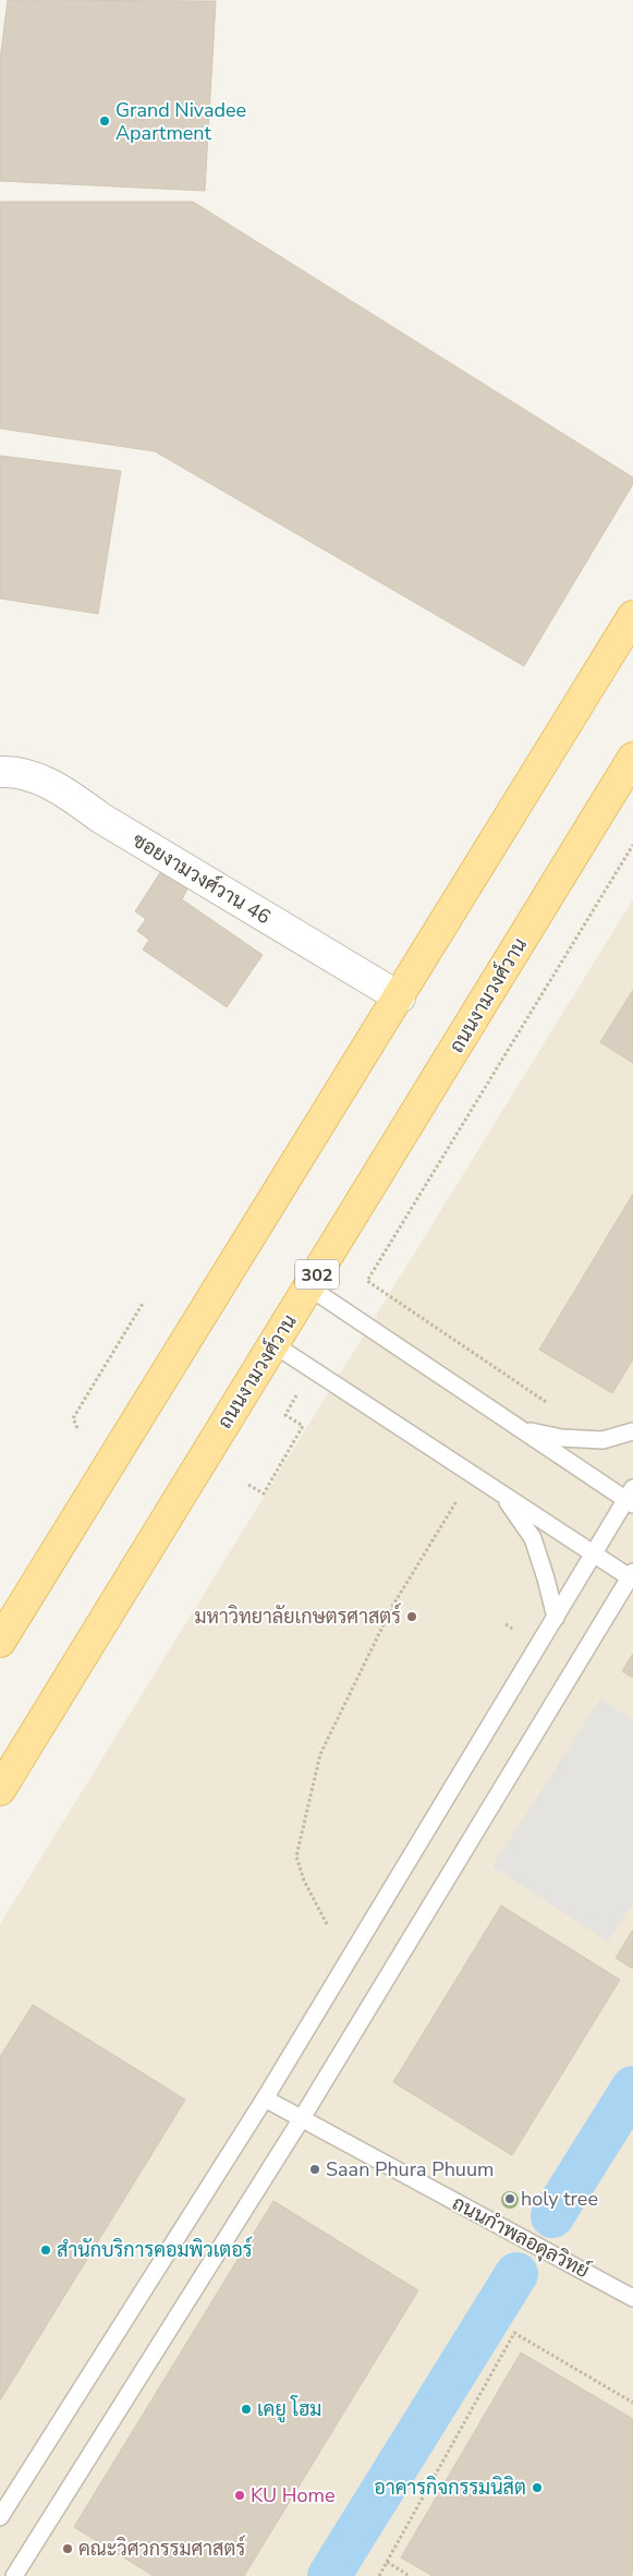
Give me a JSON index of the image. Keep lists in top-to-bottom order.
{
  "streets": {
    "main road": ["ถนนงามวงศ์วาน", "302"],
    "street": ["ซอยงามวงศ์วาน 46"],
    "lane": ["ถนนกำพลอดุลวิทย์"]
  },
  "places": [
    "Grand Nivadee Apartment",
    "มหาวิทยาลัยเกษตรศาสตร์",
    "Saan Phura Phuum",
    "holy tree",
    "สำนักบริการคอมพิวเตอร์",
    "เคยู โฮม",
    "อาคารกิจกรรมนิสิต",
    "KU Home",
    "คณะวิศวกรรมศาสตร์"
  ]
}
